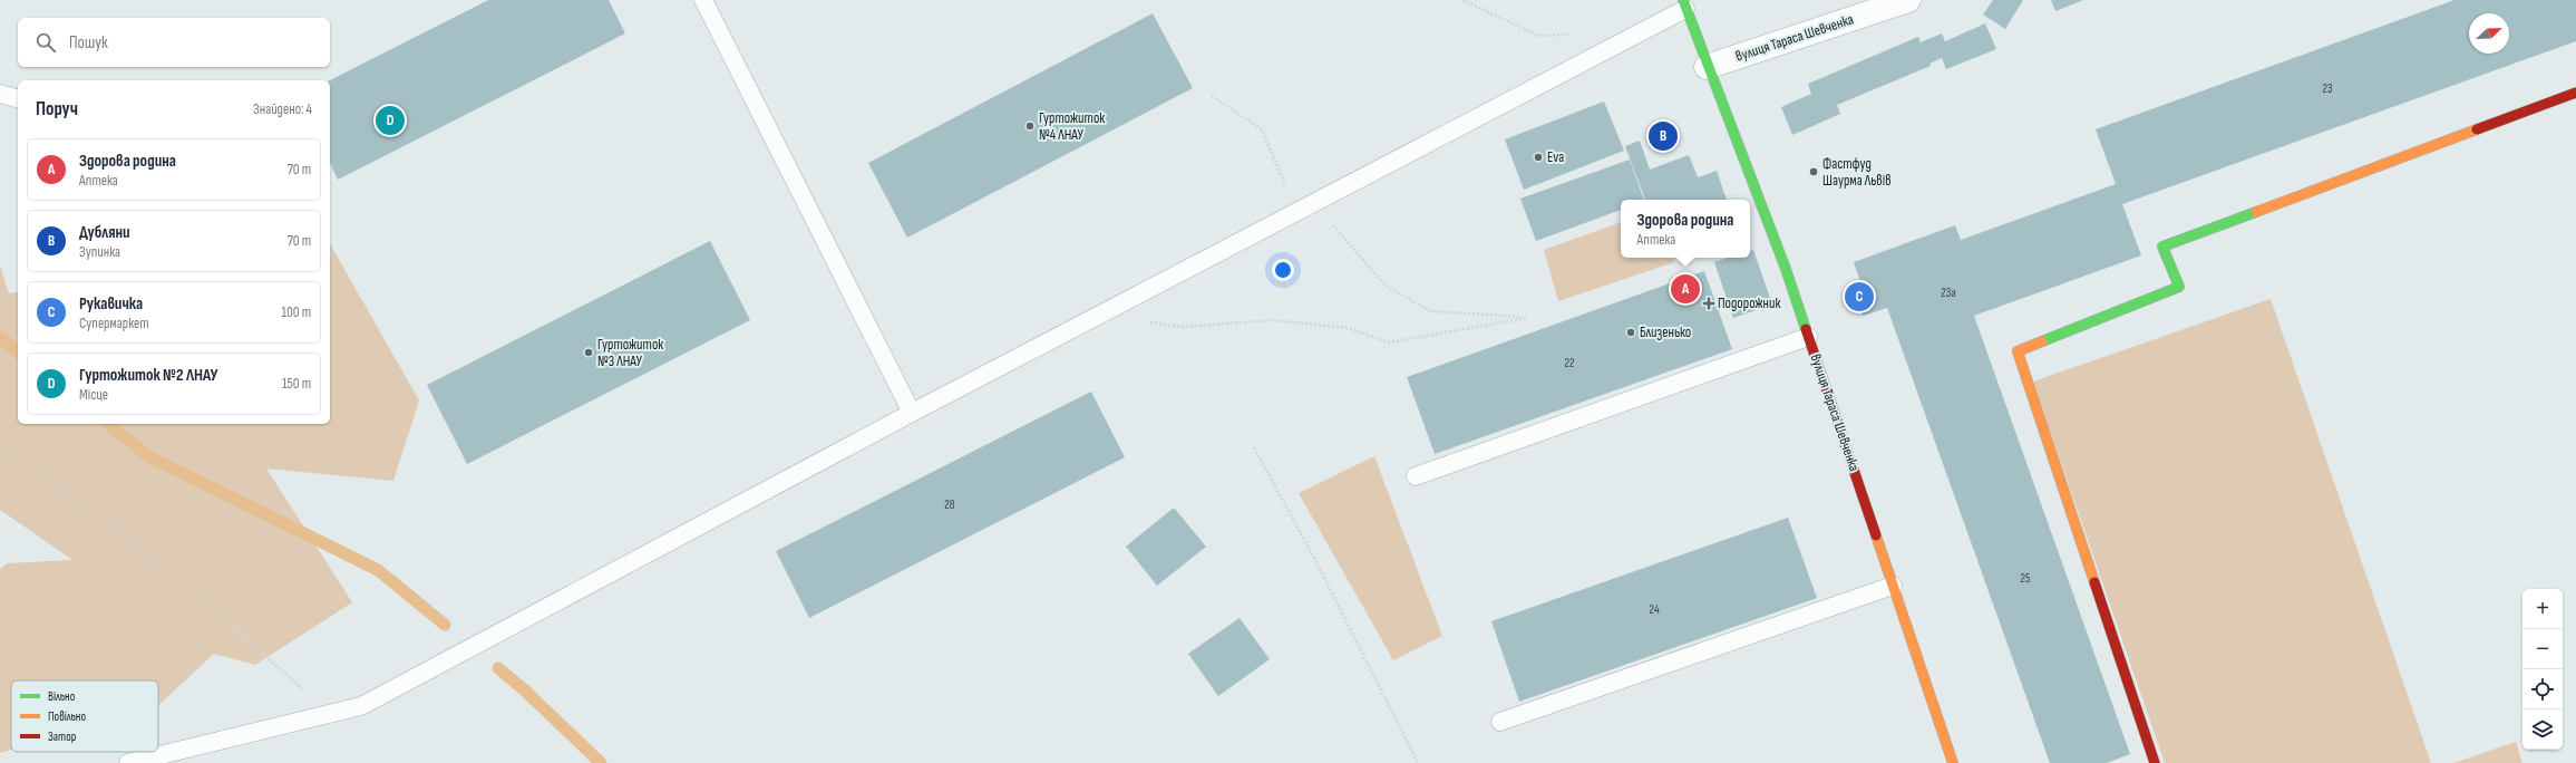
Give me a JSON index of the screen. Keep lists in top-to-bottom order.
{
  "streets": {
    "street": ["вулиця Тараса Шевченка"]
  },
  "places": {
    "other": [
      "Гуртожиток №4 ЛНАУ",
      "Eva",
      "Фастфуд Шаурма Львів",
      "Близенько",
      "Гуртожиток №3 ЛНАУ"
    ],
    "health": ["Подорожник"]
  },
  "house_numbers": [
    "23",
    "23а",
    "22",
    "28",
    "25",
    "24"
  ],
  "legend": ["Вільно", "Повільно", "Затор"],
  "north": "top right",
  "page": {
    "search": "Пошук",
    "heading": ["Поруч", "Знайдено: 4"],
    "pins": [
      "D",
      "B",
      "A",
      "C"
    ],
    "list": [
      {
        "mark": "A",
        "name": "Здорова родина",
        "note": "Аптека",
        "value": "70 m"
      },
      {
        "mark": "B",
        "name": "Дубляни",
        "note": "Зупинка",
        "value": "70 m"
      },
      {
        "mark": "C",
        "name": "Рукавичка",
        "note": "Супермаркет",
        "value": "100 m"
      },
      {
        "mark": "D",
        "name": "Гуртожиток №2 ЛНАУ",
        "note": "Місце",
        "value": "150 m"
      }
    ],
    "popup": ["Здорова родина", "Аптека"],
    "map_buttons": ["+", "−"]
  }
}
